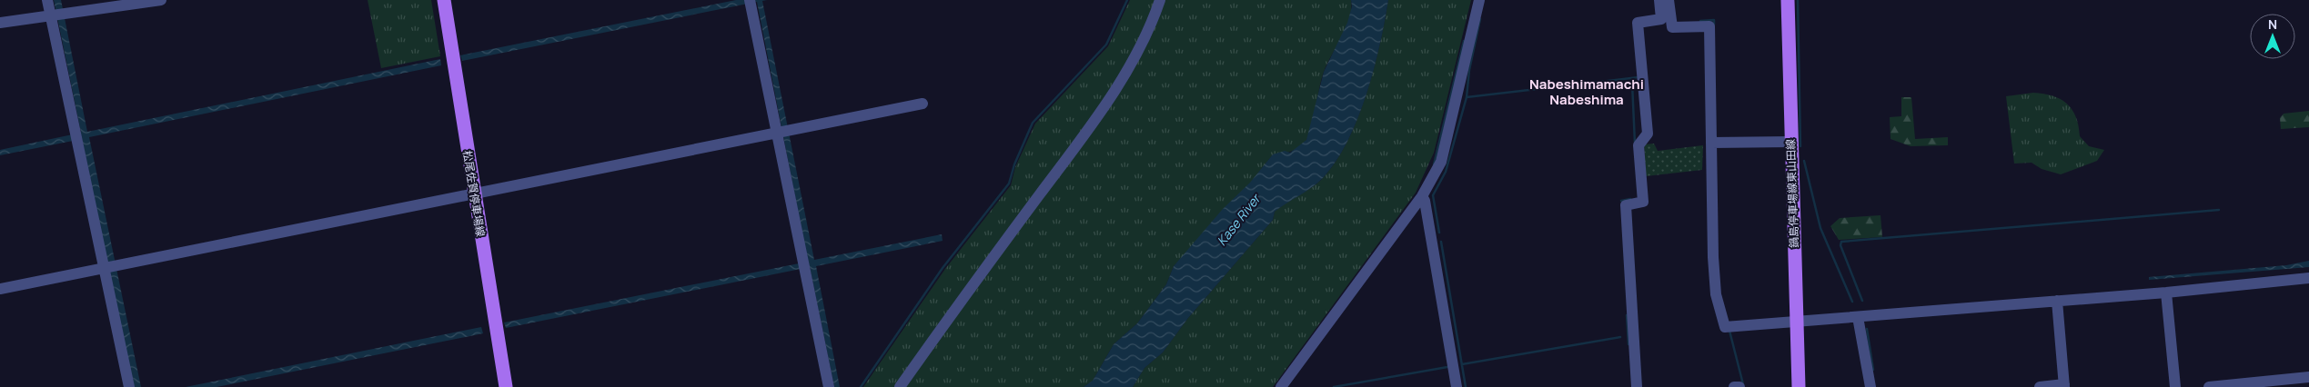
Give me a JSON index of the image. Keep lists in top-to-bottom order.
{
  "streets": {
    "main road": ["松尾佐賀停車場線", "鍋島停車場線東山田線"]
  },
  "districts": ["Nabeshimamachi Nabeshima"],
  "water": ["Kase River"],
  "north": "top"
}
